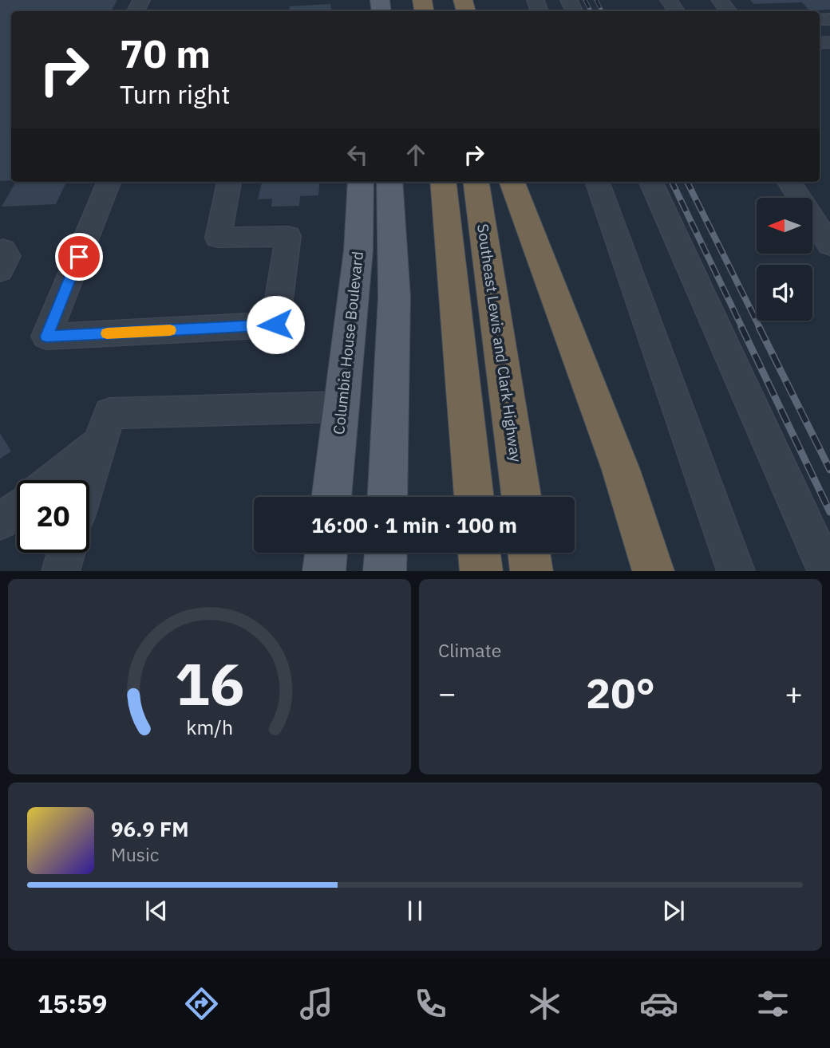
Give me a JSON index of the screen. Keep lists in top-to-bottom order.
{
  "streets": {
    "highway": ["Southeast Lewis and Clark Highway"],
    "main road": ["Columbia House Boulevard"]
  },
  "north": "left",
  "page": {
    "turn": ["70 m", "Turn right"],
    "limit": "20",
    "trip": "16:00 · 1 min · 100 m",
    "tile": "Climate",
    "heat": ["−", "20°", "+"],
    "song": ["96.9 FM", "Music"],
    "tabs": "15:59",
    "gauge": ["16", "km/h"]
  }
}
